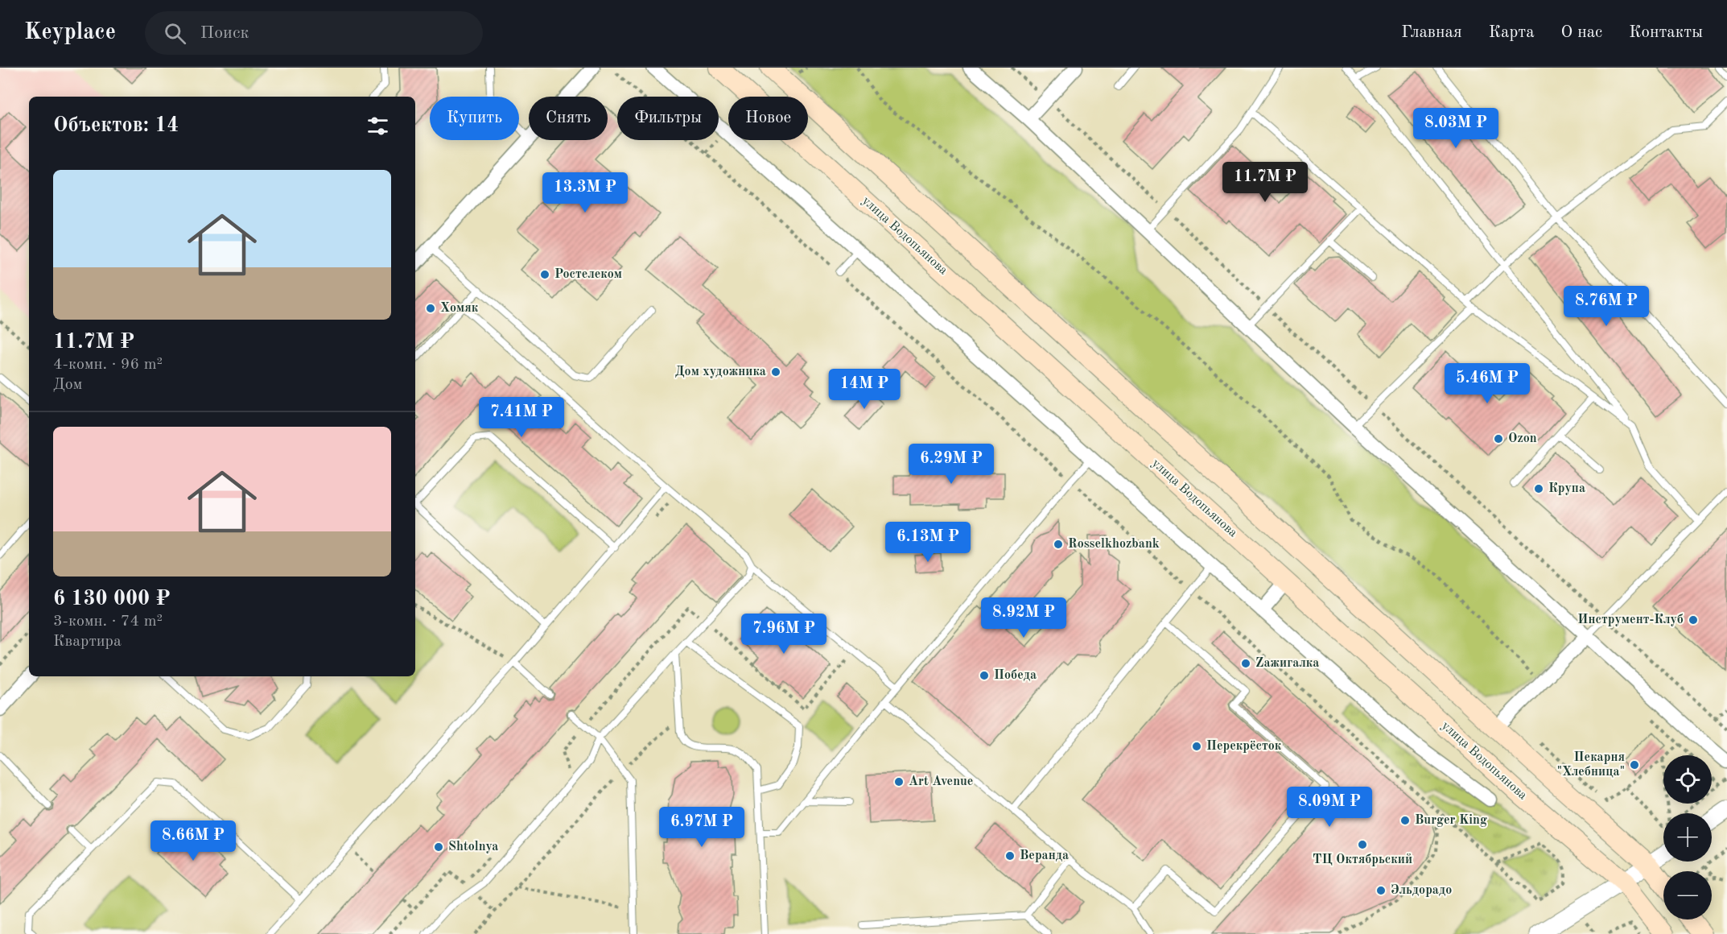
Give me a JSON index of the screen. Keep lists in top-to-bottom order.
{
  "streets": {
    "main road": ["улица Водопьянова"]
  },
  "places": [
    "Ростелеком",
    "Хомяк",
    "Дом художника",
    "Ozon",
    "Крупа",
    "Rosselkhozbank",
    "Инструмент-Клуб",
    "Zажигалка",
    "Победа",
    "Перекрёсток",
    "Пекарня \"Хлебница\"",
    "Art Avenue",
    "Burger King",
    "ТЦ Октябрьский",
    "Shtolnya",
    "Веранда",
    "Эльдорадо"
  ],
  "page": {
    "header": "Keyplace",
    "search": "Поиск",
    "nav": [
      "Главная",
      "Карта",
      "О нас",
      "Контакты"
    ],
    "chip": [
      "Купить",
      "Снять",
      "Фильтры",
      "Новое"
    ],
    "heading": "Объектов: 14",
    "price": [
      "8.03M ₽",
      "11.7M ₽",
      "13.3M ₽",
      "8.76M ₽",
      "5.46M ₽",
      "14M ₽",
      "7.41M ₽",
      "6.29M ₽",
      "6.13M ₽",
      "8.92M ₽",
      "7.96M ₽",
      "8.09M ₽",
      "6.97M ₽",
      "8.66M ₽"
    ],
    "list": [
      {
        "name": "11.7M ₽",
        "note": "4-комн. · 96 m² · Дом"
      },
      {
        "name": "6 130 000 ₽",
        "note": "3-комн. · 74 m² · Квартира"
      }
    ],
    "map_buttons": ["+", "−"]
  }
}
